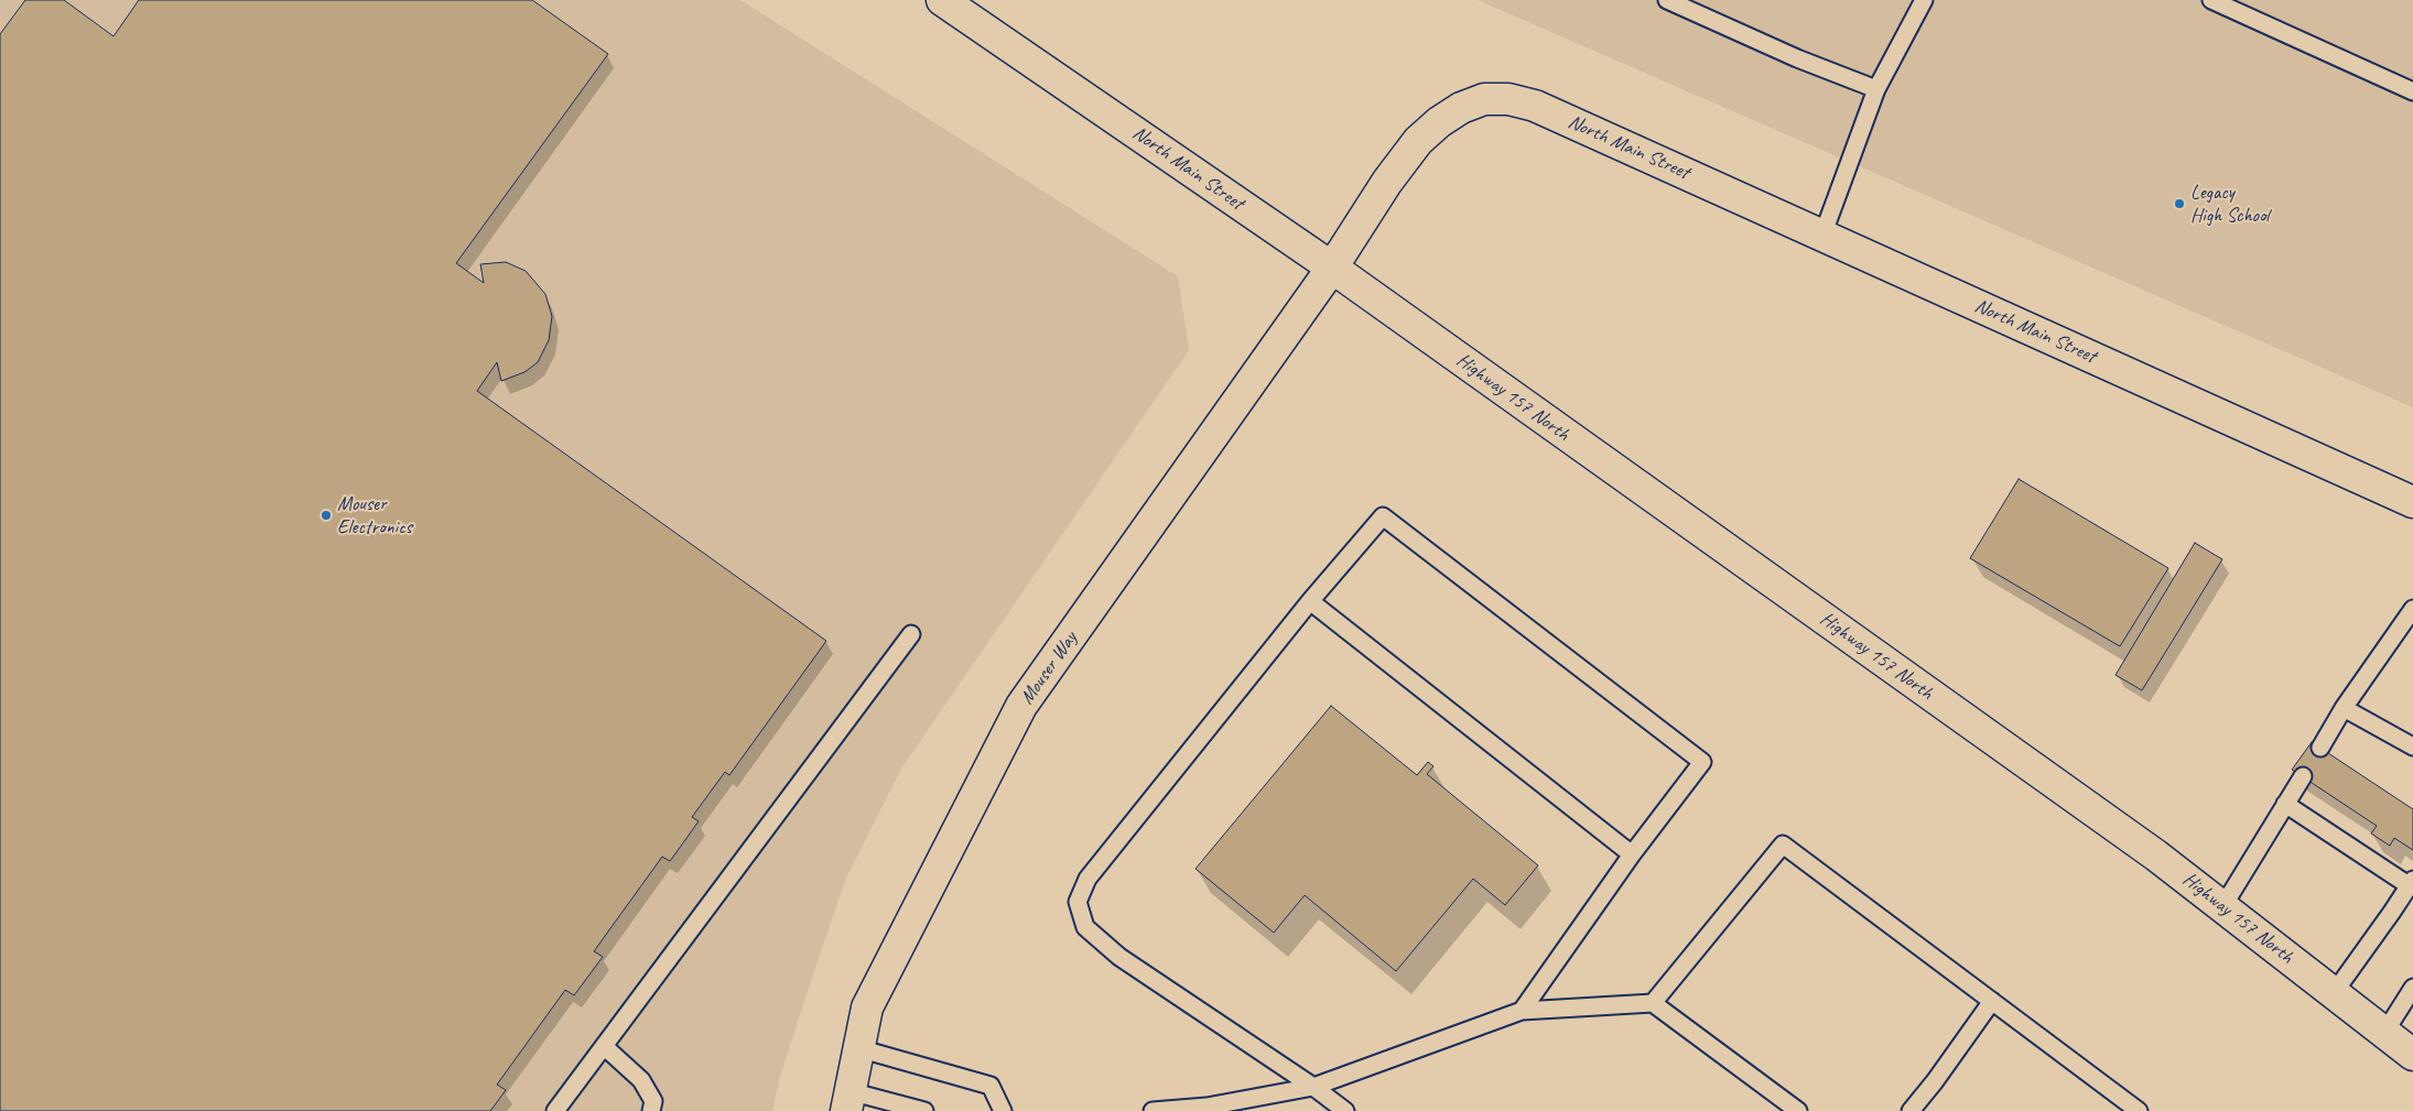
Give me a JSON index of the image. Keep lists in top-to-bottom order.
{
  "streets": {
    "main road": ["North Main Street", "Highway 157 North", "Mouser Way"]
  },
  "crossings": [
    ["North Main Street", "Highway 157 North"],
    ["North Main Street", "Mouser Way"],
    ["Highway 157 North", "Mouser Way"]
  ],
  "places": ["Legacy High School", "Mouser Electronics"]
}
